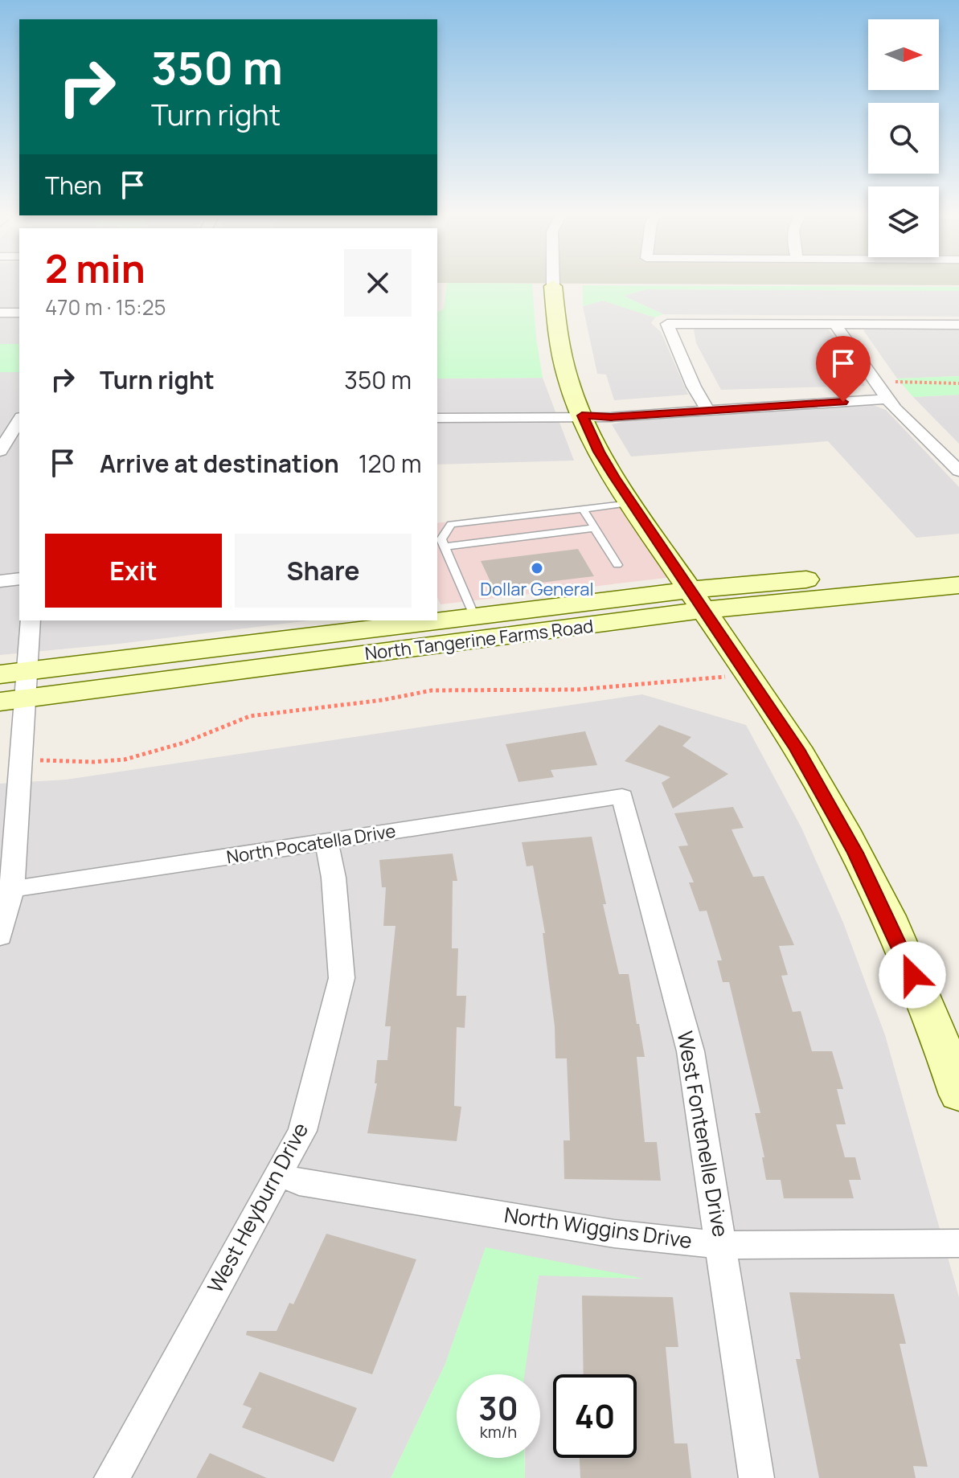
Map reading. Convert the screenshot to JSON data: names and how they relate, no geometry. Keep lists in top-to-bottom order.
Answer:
{
  "streets": {
    "street": [
      "North Tangerine Farms Road",
      "North Pocatella Drive",
      "West Fontenelle Drive",
      "West Heyburn Drive",
      "North Wiggins Drive"
    ]
  },
  "crossings": [
    ["North Pocatella Drive", "West Fontenelle Drive"],
    ["North Pocatella Drive", "West Heyburn Drive"],
    ["West Fontenelle Drive", "North Wiggins Drive"],
    ["West Heyburn Drive", "North Wiggins Drive"]
  ],
  "places": ["Dollar General"],
  "north": "right",
  "page": {
    "turn": ["350 m", "Turn right"],
    "then": "Then",
    "heading": ["2 min", "470 m · 15:25"],
    "list": [
      {
        "name": "Turn right",
        "value": "350 m"
      },
      {
        "name": "Arrive at destination",
        "value": "120 m"
      }
    ],
    "buttons": ["Exit", "Share"],
    "speed": "30 km/h",
    "limit": "40"
  }
}
